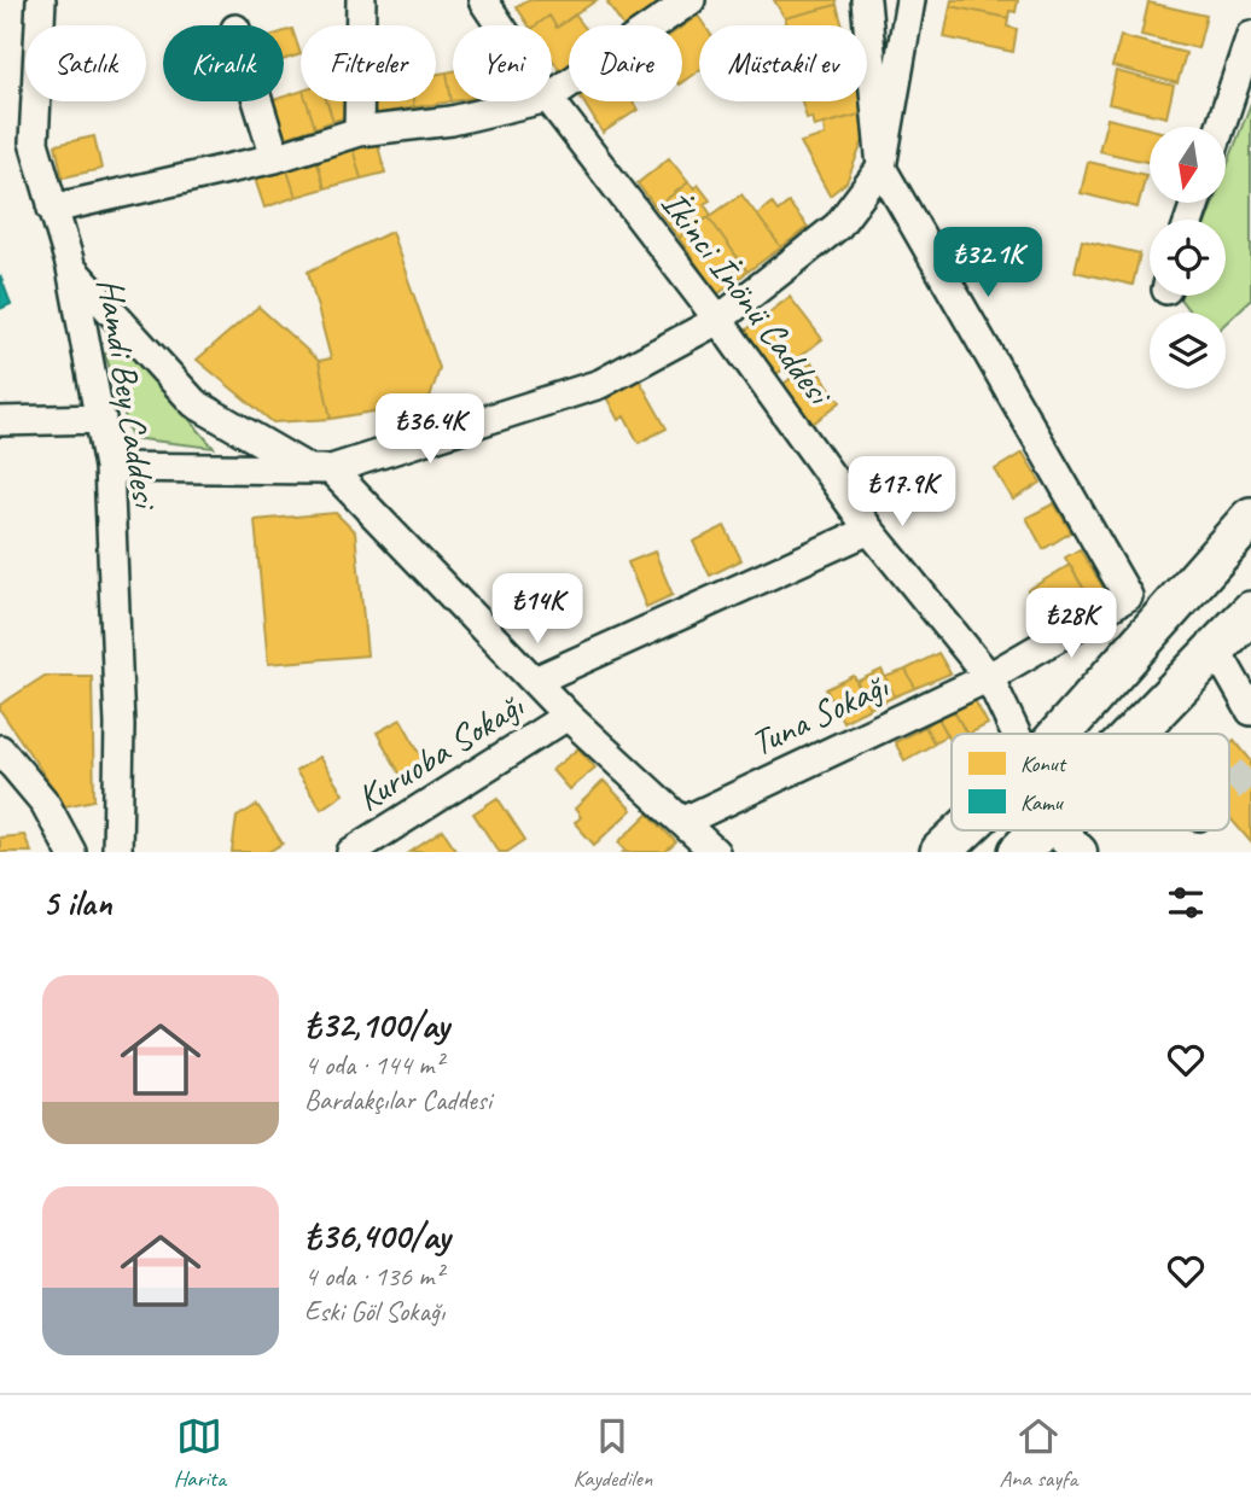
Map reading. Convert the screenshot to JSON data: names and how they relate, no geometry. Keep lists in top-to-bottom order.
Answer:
{
  "streets": {
    "street": [
      "İkinci İnönü Caddesi",
      "Hamdi Bey Caddesi",
      "Tuna Sokağı",
      "Kuruoba Sokağı"
    ]
  },
  "crossings": [
    ["İkinci İnönü Caddesi", "Tuna Sokağı"]
  ],
  "legend": ["Konut", "Kamu"],
  "north": "bottom",
  "page": {
    "chip": [
      "Satılık",
      "Kiralık",
      "Filtreler",
      "Yeni",
      "Daire",
      "Müstakil ev"
    ],
    "price": [
      "₺32.1K",
      "₺36.4K",
      "₺17.9K",
      "₺14K",
      "₺28K"
    ],
    "heading": "5 ilan",
    "list": [
      {
        "name": "₺32,100/ay",
        "note": "4 oda · 144 m² · Bardakçılar Caddesi"
      },
      {
        "name": "₺36,400/ay",
        "note": "4 oda · 136 m² · Eski Göl Sokağı"
      }
    ],
    "tabs": ["Harita", "Kaydedilen", "Ana sayfa"]
  }
}
